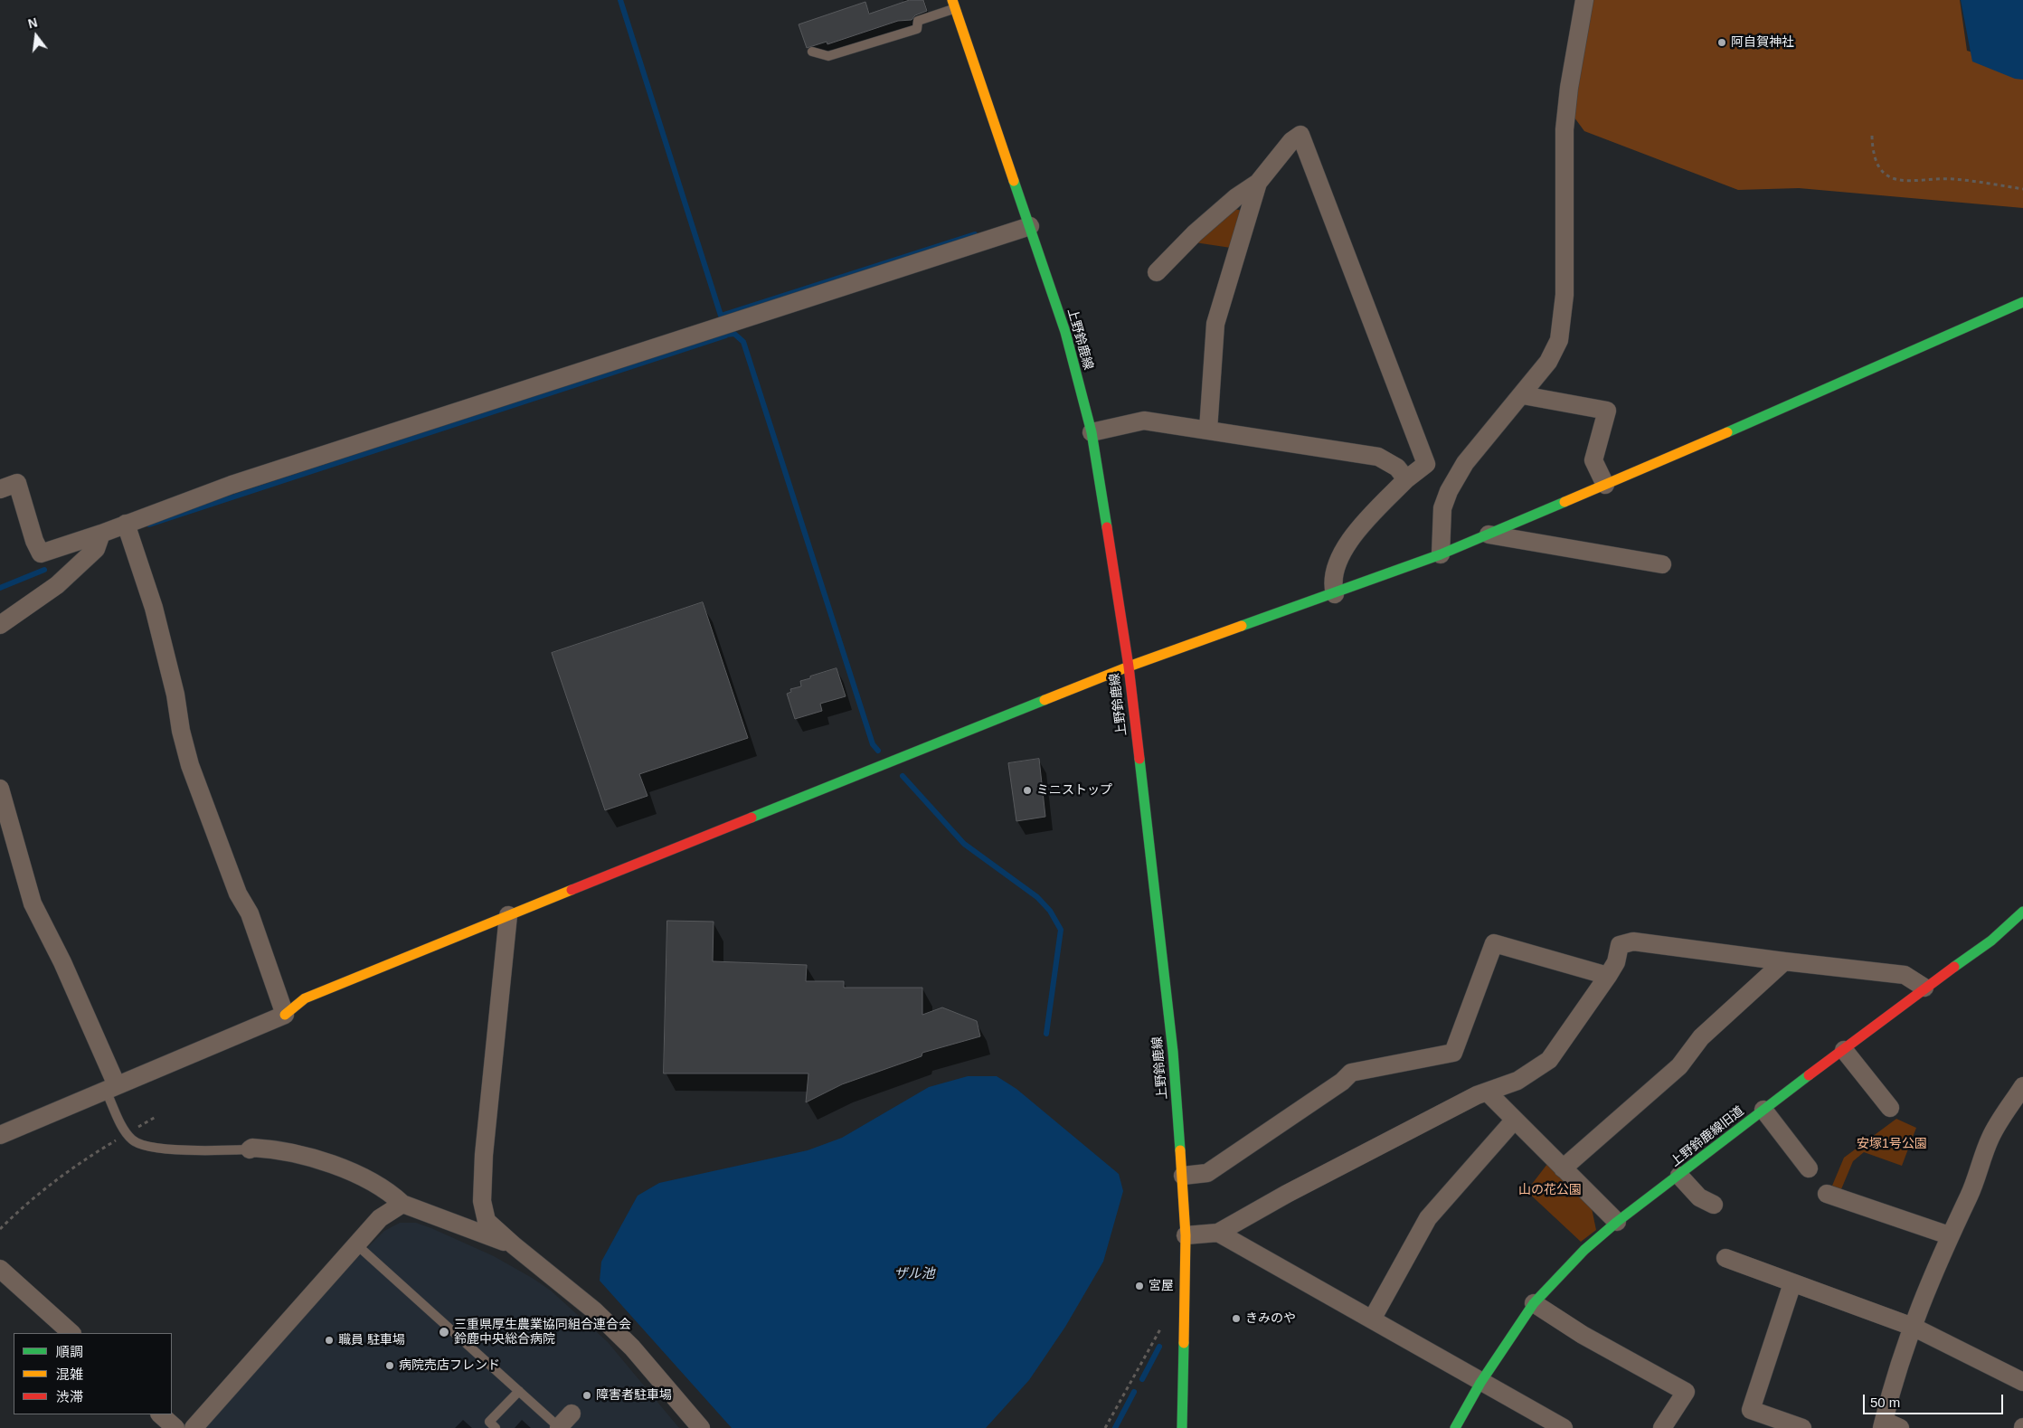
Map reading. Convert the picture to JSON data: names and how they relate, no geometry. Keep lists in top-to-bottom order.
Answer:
{
  "streets": {
    "street": ["上野鈴鹿線", "上野鈴鹿線旧道"]
  },
  "water": ["ザル池"],
  "parks": ["安塚1号公園", "山の花公園"],
  "places": [
    "阿自賀神社",
    "ミニストップ",
    "宮屋",
    "きみのや",
    "三重県厚生農業協同組合連合会 鈴鹿中央総合病院",
    "職員 駐車場",
    "病院売店フレンド",
    "障害者駐車場"
  ],
  "legend": ["順調", "混雑", "渋滞"],
  "scale_bar": "50 m",
  "north": "top"
}
